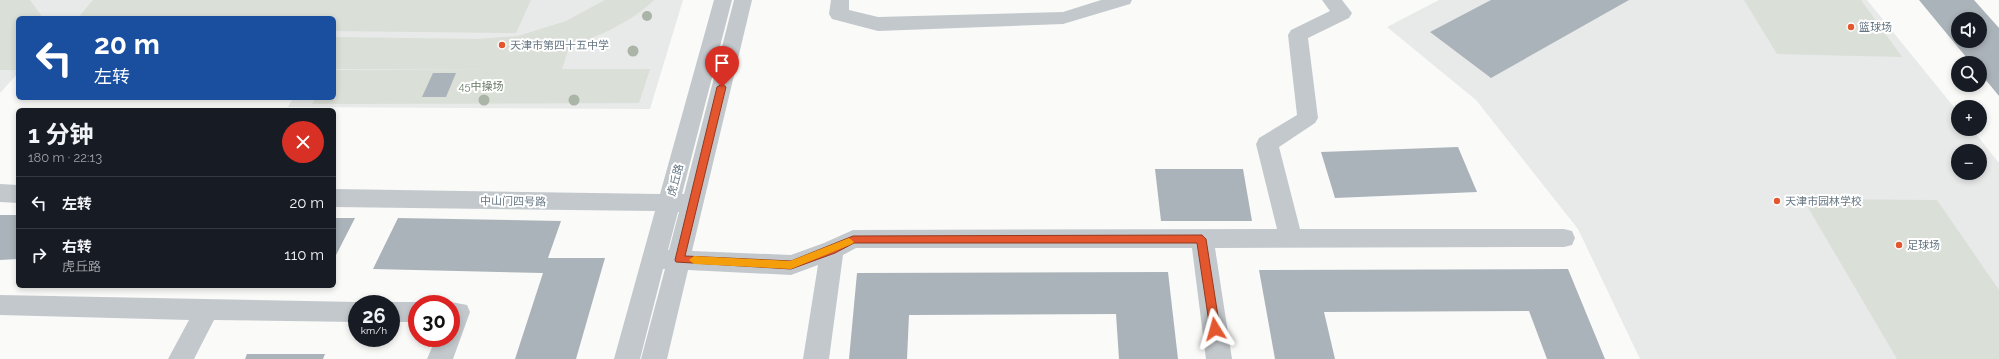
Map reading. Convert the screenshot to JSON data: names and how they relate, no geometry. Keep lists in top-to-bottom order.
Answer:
{
  "streets": {
    "street": ["虎丘路", "中山门四号路"]
  },
  "crossings": [
    ["虎丘路", "中山门四号路"]
  ],
  "parks": ["45中操场"],
  "places": [
    "篮球场",
    "天津市第四十五中学",
    "天津市园林学校",
    "足球场"
  ],
  "page": {
    "map_buttons": ["+", "−"],
    "turn": ["20 m", "左转"],
    "heading": ["1 分钟", "180 m · 22:13"],
    "list": [
      {
        "name": "左转",
        "value": "20 m"
      },
      {
        "name": "右转",
        "note": "虎丘路",
        "value": "110 m"
      }
    ],
    "speed": "26 km/h",
    "limit": "30"
  }
}
